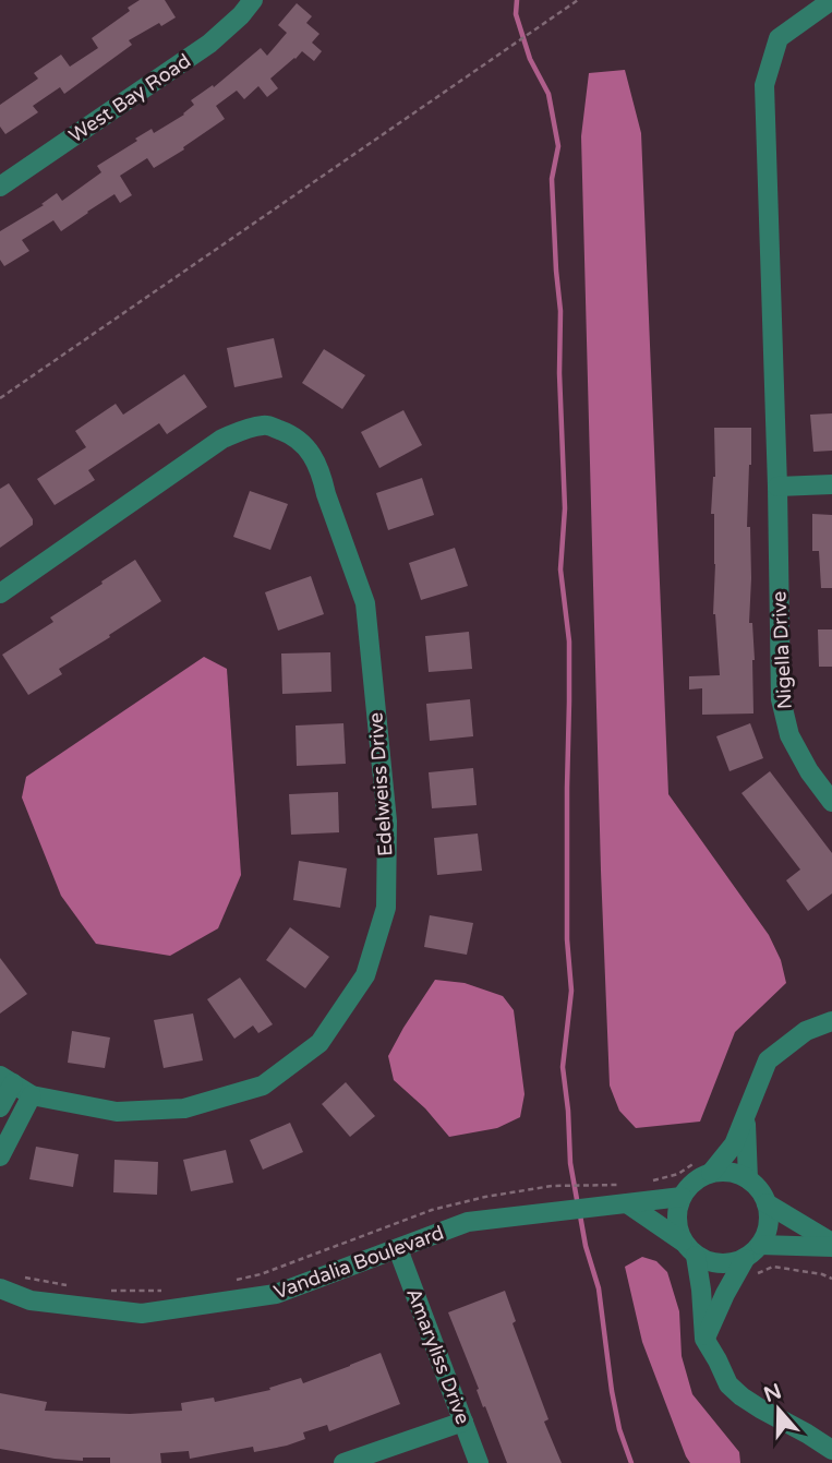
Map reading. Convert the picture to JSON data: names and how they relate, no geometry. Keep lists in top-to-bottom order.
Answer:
{
  "streets": {
    "street": [
      "West Bay Road",
      "Nigella Drive",
      "Edelweiss Drive",
      "Vandalia Boulevard",
      "Amaryliss Drive"
    ]
  },
  "crossings": [
    ["Vandalia Boulevard", "Amaryliss Drive"]
  ],
  "north": "top"
}
